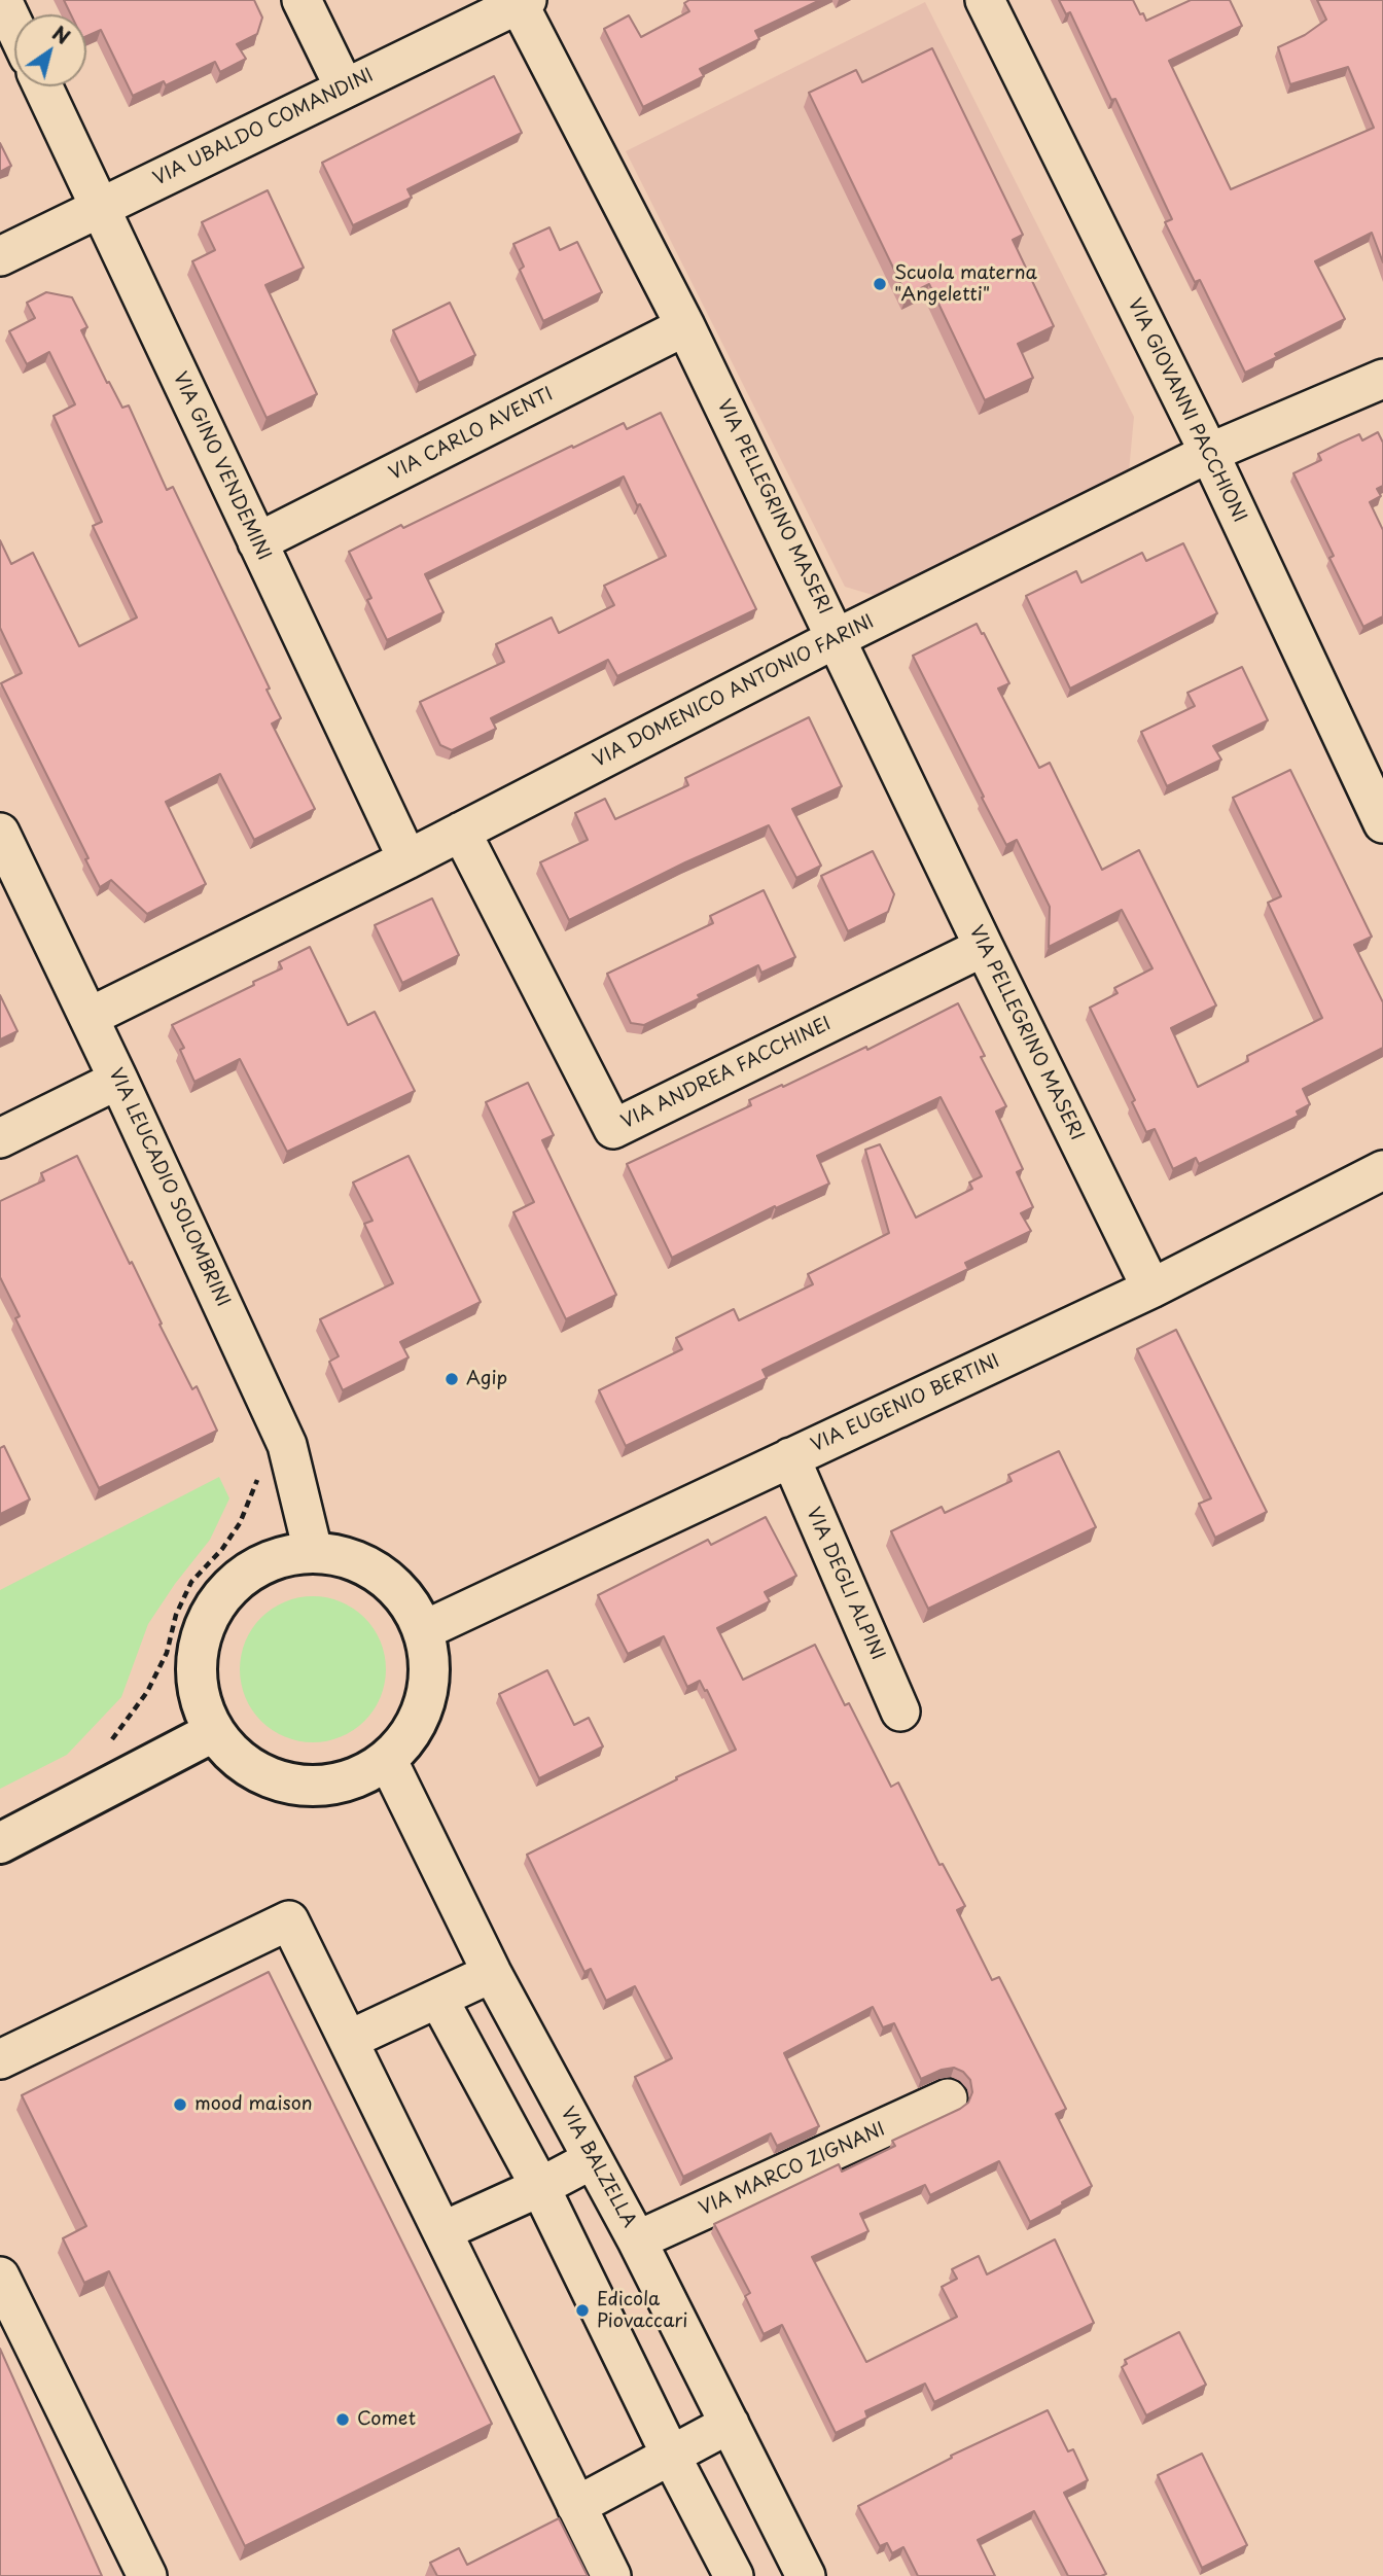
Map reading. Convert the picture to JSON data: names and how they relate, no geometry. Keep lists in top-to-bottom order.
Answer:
{
  "streets": {
    "street": [
      "VIA UBALDO COMANDINI",
      "VIA GIOVANNI PACCHIONI",
      "VIA CARLO AVENTI",
      "VIA GINO VENDEMINI",
      "VIA PELLEGRINO MASERI",
      "VIA DOMENICO ANTONIO FARINI",
      "VIA ANDREA FACCHINEI",
      "VIA LEUCADIO SOLOMBRINI",
      "VIA EUGENIO BERTINI",
      "VIA DEGLI ALPINI",
      "VIA BALZELLA",
      "VIA MARCO ZIGNANI"
    ]
  },
  "crossings": [
    ["VIA UBALDO COMANDINI", "VIA GINO VENDEMINI"],
    ["VIA UBALDO COMANDINI", "VIA PELLEGRINO MASERI"],
    ["VIA GIOVANNI PACCHIONI", "VIA DOMENICO ANTONIO FARINI"],
    ["VIA CARLO AVENTI", "VIA GINO VENDEMINI"],
    ["VIA CARLO AVENTI", "VIA PELLEGRINO MASERI"],
    ["VIA GINO VENDEMINI", "VIA DOMENICO ANTONIO FARINI"],
    ["VIA PELLEGRINO MASERI", "VIA DOMENICO ANTONIO FARINI"],
    ["VIA PELLEGRINO MASERI", "VIA ANDREA FACCHINEI"],
    ["VIA PELLEGRINO MASERI", "VIA EUGENIO BERTINI"],
    ["VIA DOMENICO ANTONIO FARINI", "VIA ANDREA FACCHINEI"],
    ["VIA DOMENICO ANTONIO FARINI", "VIA LEUCADIO SOLOMBRINI"],
    ["VIA LEUCADIO SOLOMBRINI", "VIA EUGENIO BERTINI"],
    ["VIA LEUCADIO SOLOMBRINI", "VIA BALZELLA"],
    ["VIA EUGENIO BERTINI", "VIA DEGLI ALPINI"],
    ["VIA EUGENIO BERTINI", "VIA BALZELLA"],
    ["VIA BALZELLA", "VIA MARCO ZIGNANI"]
  ],
  "places": [
    "Scuola materna \"Angeletti\"",
    "Agip",
    "mood maison",
    "Edicola Piovaccari",
    "Comet"
  ],
  "north": "top right"
}
